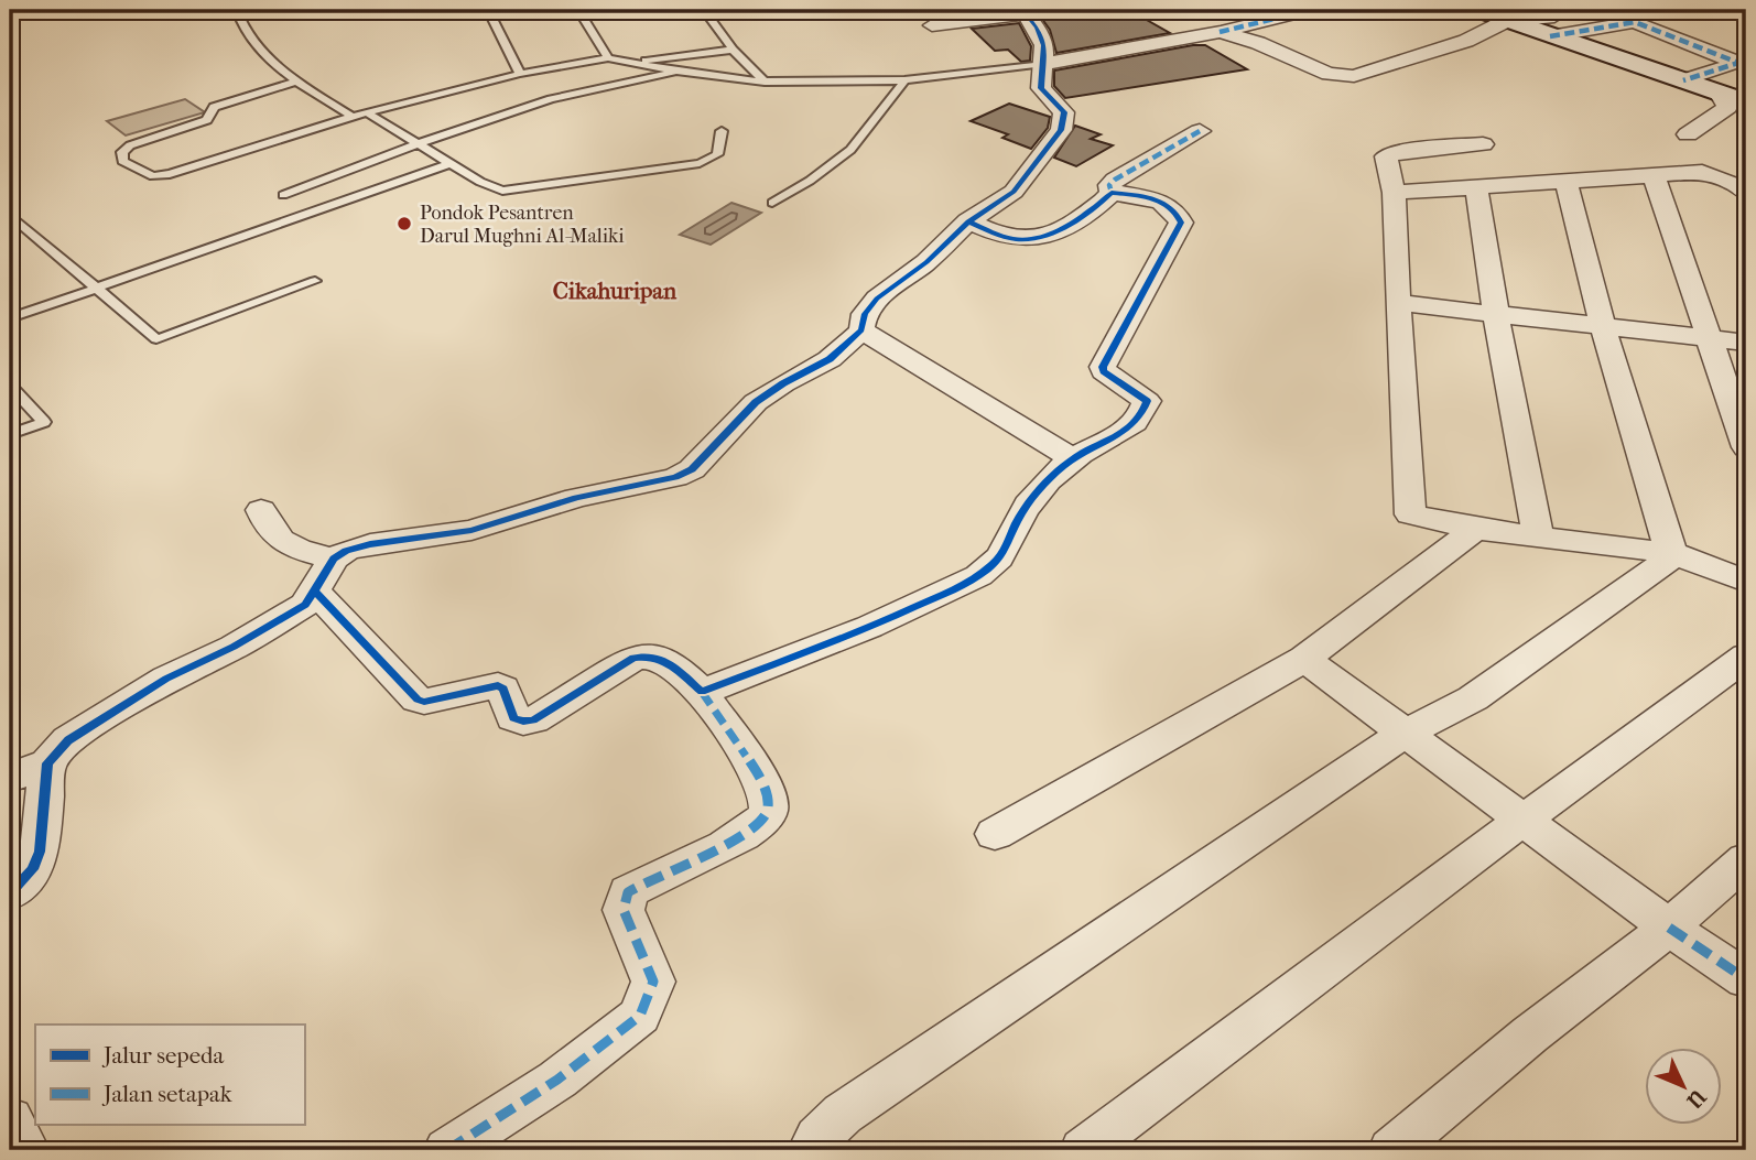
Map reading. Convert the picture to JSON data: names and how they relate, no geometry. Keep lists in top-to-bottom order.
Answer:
{
  "districts": ["Cikahuripan"],
  "places": ["Pondok Pesantren Darul Mughni Al-Maliki"],
  "legend": ["Jalur sepeda", "Jalan setapak"],
  "north": "bottom right"
}
